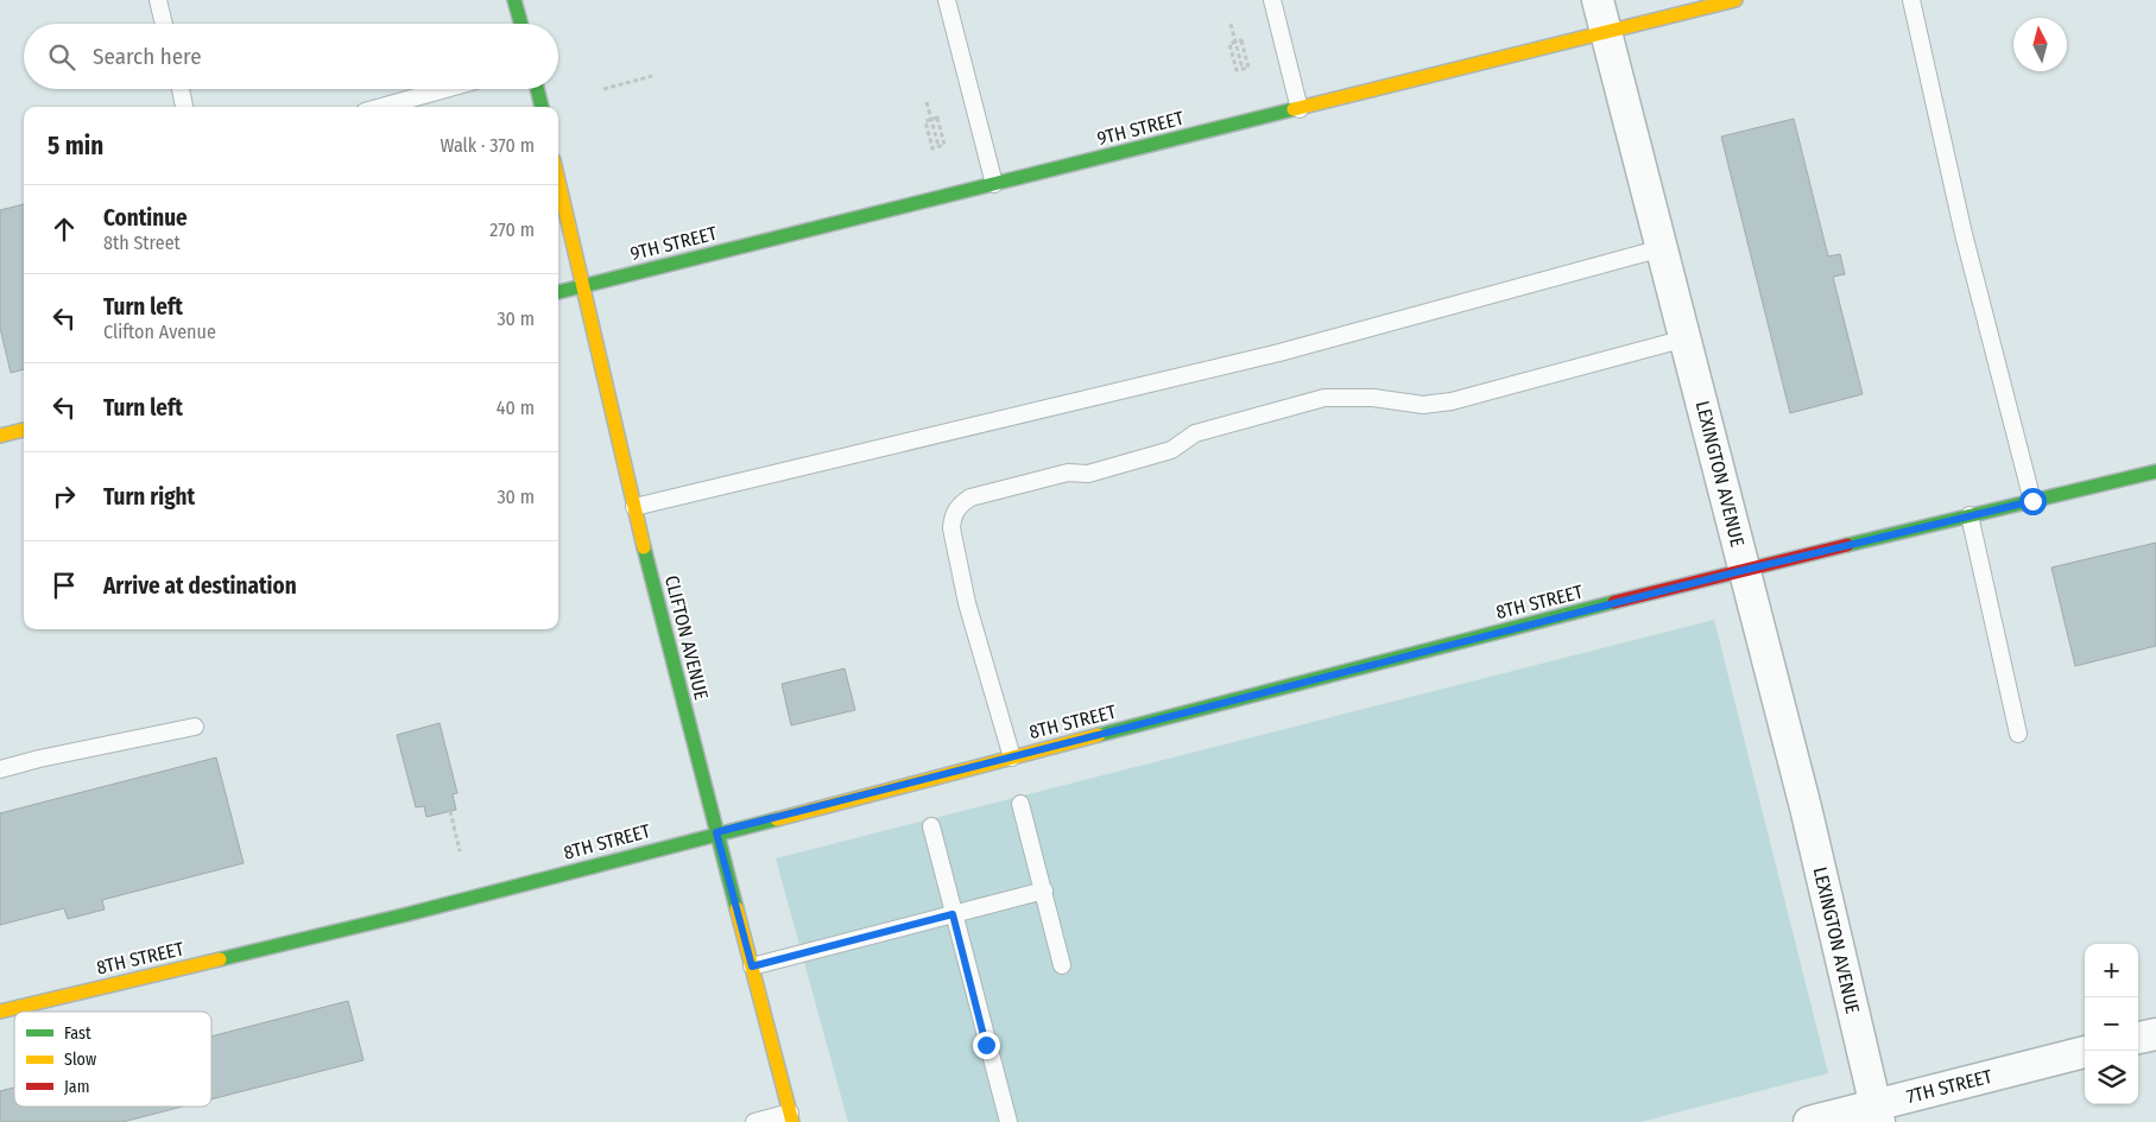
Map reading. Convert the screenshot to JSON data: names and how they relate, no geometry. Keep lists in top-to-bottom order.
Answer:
{
  "streets": {
    "street": [
      "9TH STREET",
      "LEXINGTON AVENUE",
      "8TH STREET",
      "CLIFTON AVENUE",
      "7TH STREET"
    ]
  },
  "crossings": [
    ["9TH STREET", "LEXINGTON AVENUE"],
    ["9TH STREET", "CLIFTON AVENUE"],
    ["LEXINGTON AVENUE", "8TH STREET"],
    ["LEXINGTON AVENUE", "7TH STREET"],
    ["8TH STREET", "CLIFTON AVENUE"]
  ],
  "legend": ["Fast", "Slow", "Jam"],
  "north": "top",
  "page": {
    "search": "Search here",
    "heading": ["5 min", "Walk · 370 m"],
    "list": [
      ["Continue", "8th Street", "270 m"],
      ["Turn left", "Clifton Avenue", "30 m"],
      ["Turn left", "40 m"],
      ["Turn right", "30 m"],
      "Arrive at destination"
    ],
    "map_buttons": ["+", "−"]
  }
}
